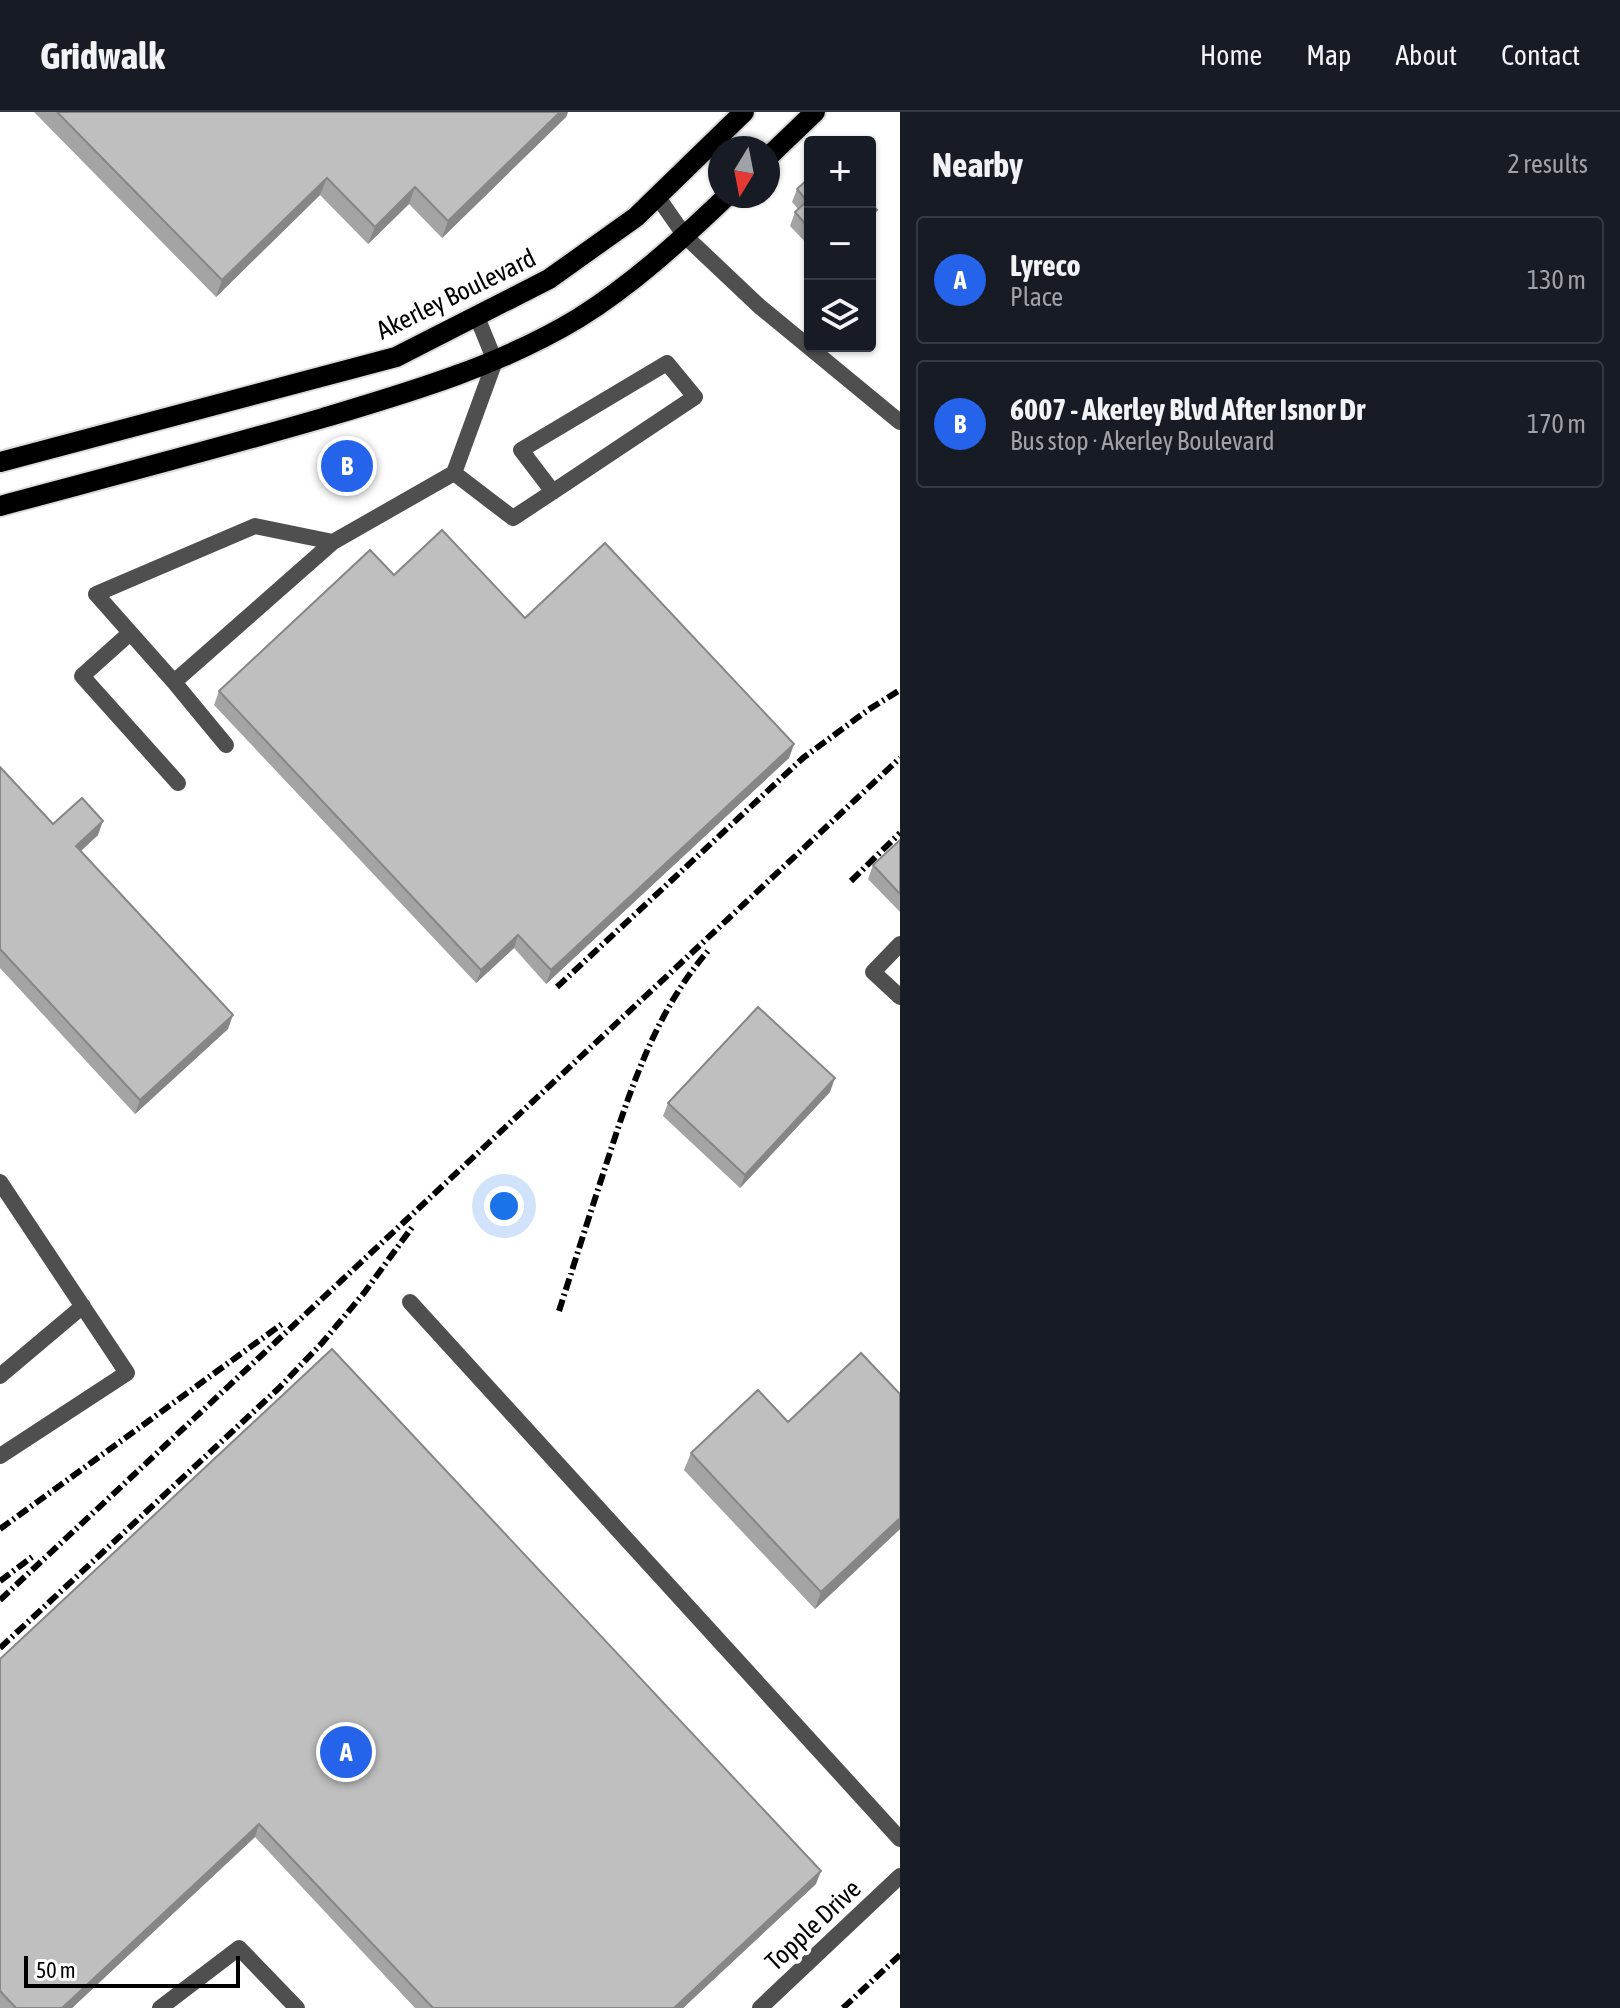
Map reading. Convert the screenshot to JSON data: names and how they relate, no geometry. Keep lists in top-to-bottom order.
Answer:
{
  "streets": {
    "main road": ["Akerley Boulevard"],
    "street": ["Topple Drive"]
  },
  "scale_bar": "50 m",
  "north": "bottom",
  "page": {
    "header": "Gridwalk",
    "nav": [
      "Home",
      "Map",
      "About",
      "Contact"
    ],
    "heading": ["Nearby", "2 results"],
    "map_buttons": ["+", "−"],
    "list": [
      {
        "mark": "A",
        "name": "Lyreco",
        "note": "Place",
        "value": "130 m"
      },
      {
        "mark": "B",
        "name": "6007 - Akerley Blvd After Isnor Dr",
        "note": "Bus stop · Akerley Boulevard",
        "value": "170 m"
      }
    ],
    "pins": ["B", "A"],
    "scale": "50 m"
  }
}
